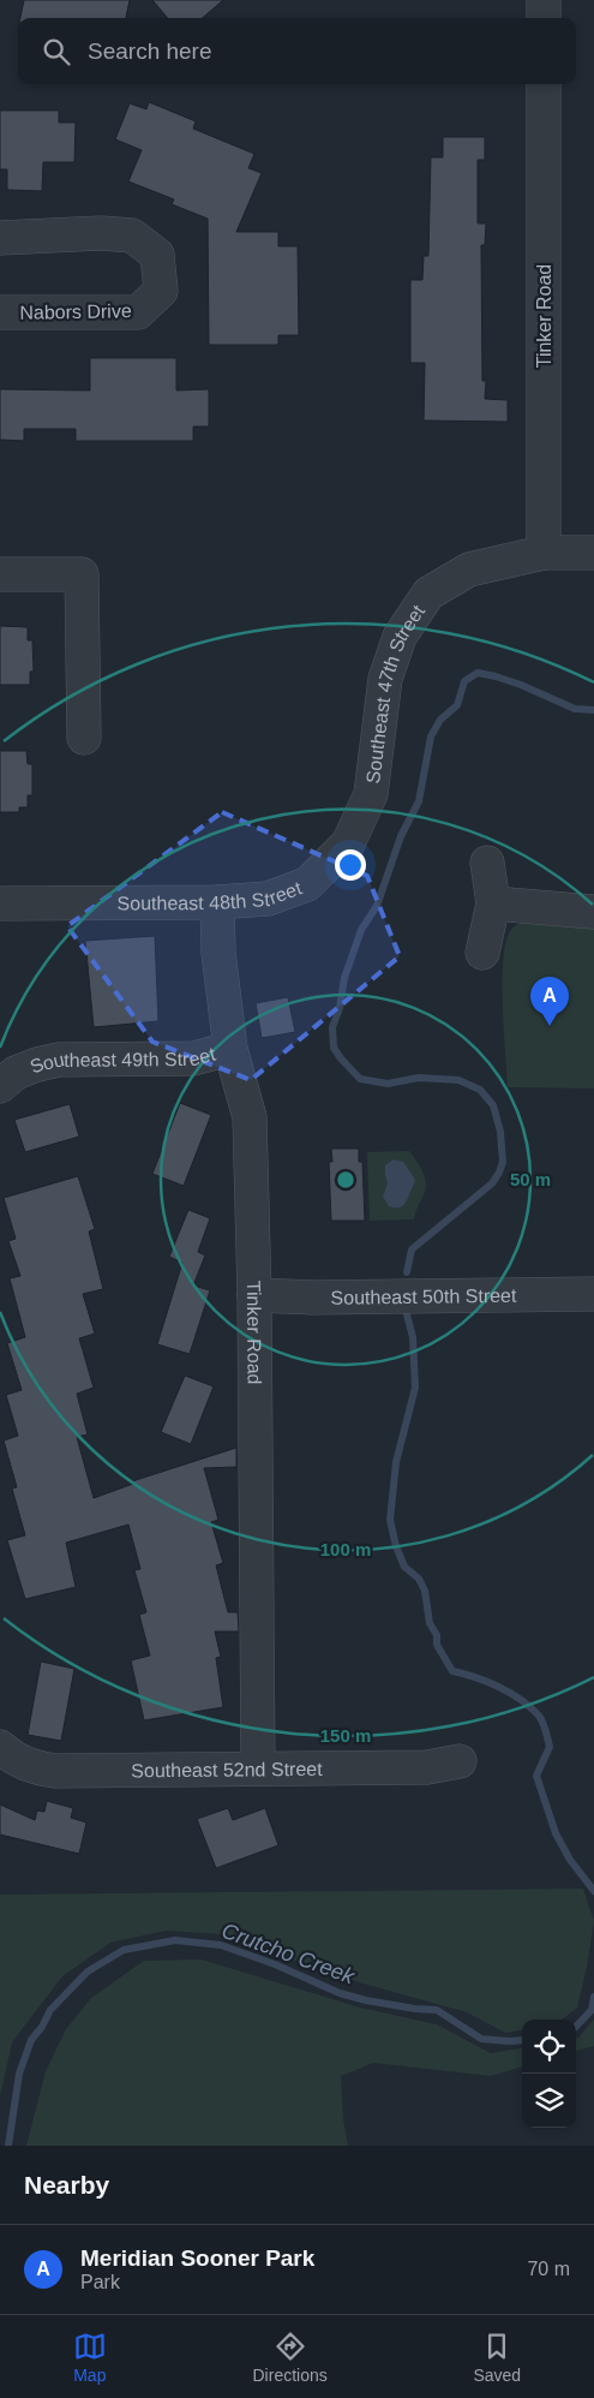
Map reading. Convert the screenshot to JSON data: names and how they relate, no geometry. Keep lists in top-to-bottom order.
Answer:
{
  "streets": {
    "street": [
      "Nabors Drive",
      "Tinker Road",
      "Southeast 47th Street",
      "Southeast 48th Street",
      "Southeast 49th Street",
      "Southeast 50th Street",
      "Southeast 52nd Street"
    ]
  },
  "crossings": [
    ["Tinker Road", "Southeast 47th Street"],
    ["Tinker Road", "Southeast 48th Street"],
    ["Tinker Road", "Southeast 49th Street"],
    ["Tinker Road", "Southeast 50th Street"],
    ["Tinker Road", "Southeast 52nd Street"],
    ["Southeast 47th Street", "Southeast 48th Street"]
  ],
  "water": ["Crutcho Creek"],
  "page": {
    "search": "Search here",
    "pins": "A",
    "heading": "Nearby",
    "list": [
      {
        "mark": "A",
        "name": "Meridian Sooner Park",
        "note": "Park",
        "value": "70 m"
      }
    ],
    "nav": ["Map", "Directions", "Saved"]
  },
  "rings": ["50 m", "100 m", "150 m"]
}
